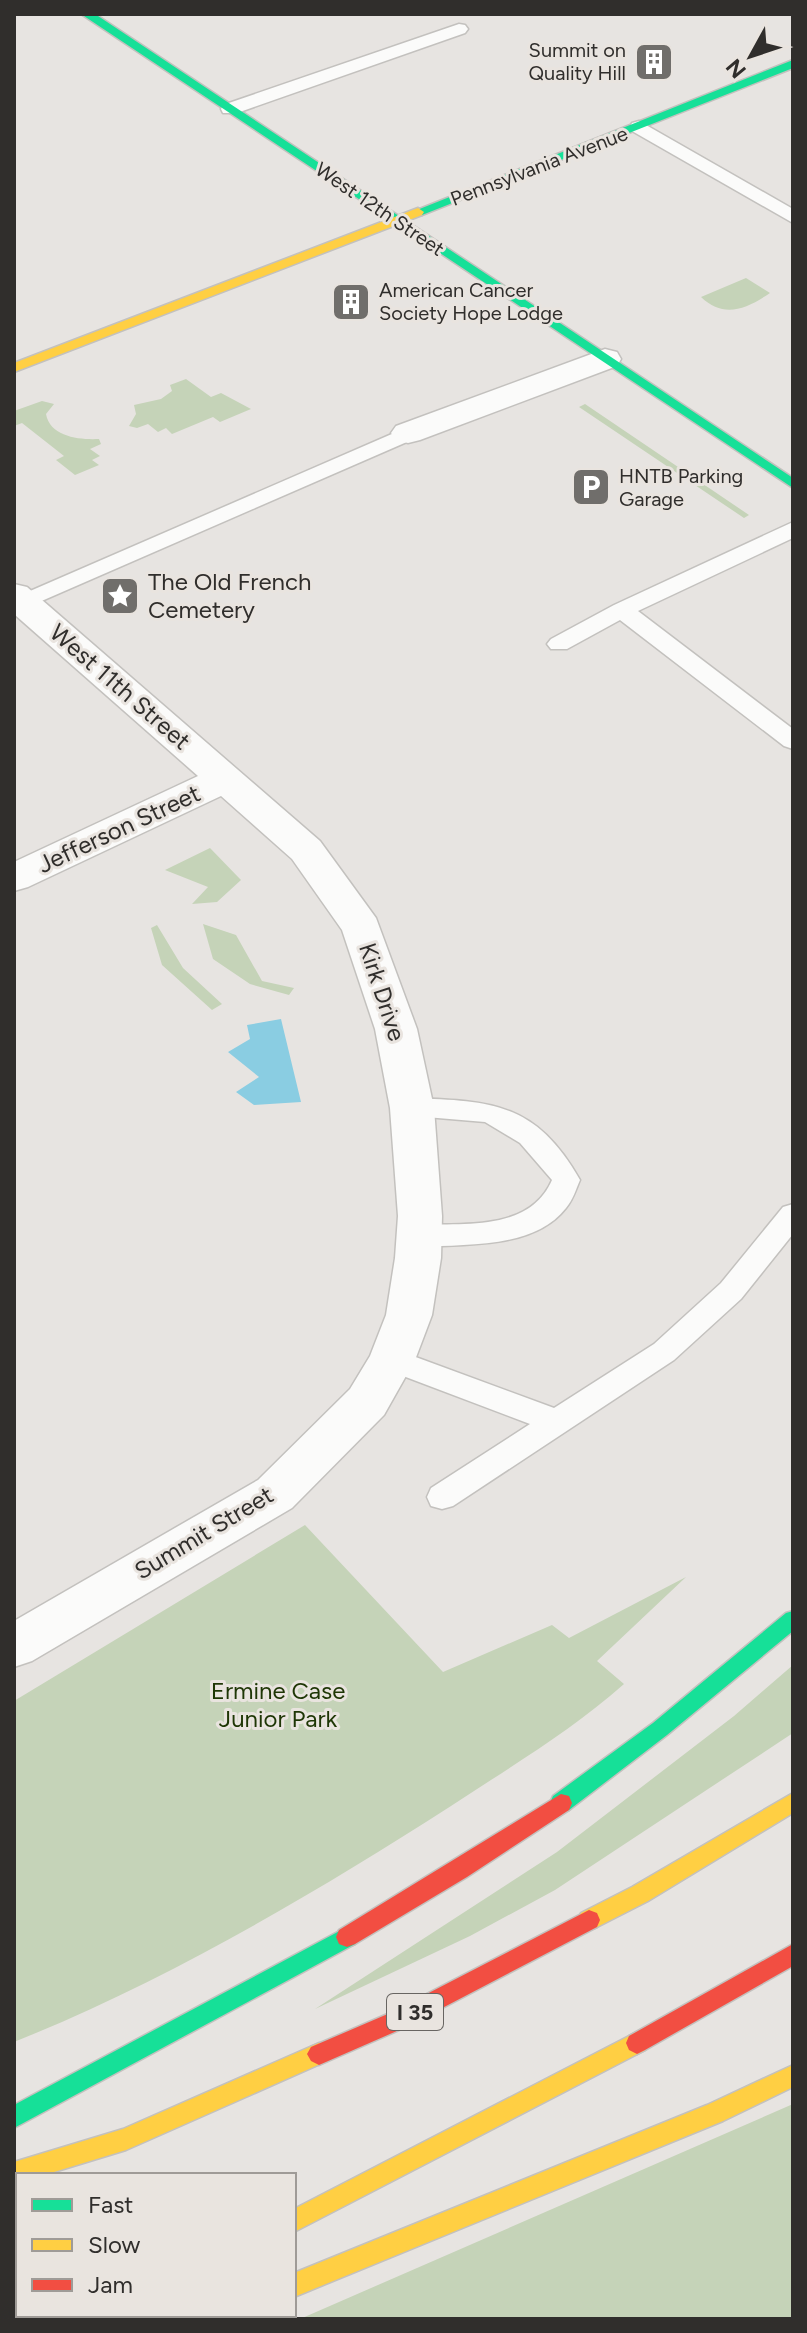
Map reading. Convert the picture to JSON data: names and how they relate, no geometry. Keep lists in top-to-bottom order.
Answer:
{
  "streets": {
    "main road": ["Pennsylvania Avenue", "West 12th Street", "I 35"],
    "street": [
      "West 11th Street",
      "Jefferson Street",
      "Kirk Drive",
      "Summit Street"
    ]
  },
  "crossings": [
    ["Pennsylvania Avenue", "West 12th Street"],
    ["West 11th Street", "Jefferson Street"],
    ["West 11th Street", "Kirk Drive"],
    ["Jefferson Street", "Kirk Drive"],
    ["Kirk Drive", "Summit Street"]
  ],
  "parks": ["Ermine Case Junior Park"],
  "places": {
    "building": ["Summit on Quality Hill", "American Cancer Society Hope Lodge"],
    "parking": ["HNTB Parking Garage"],
    "place": ["The Old French Cemetery"]
  },
  "legend": ["Fast", "Slow", "Jam"],
  "north": "bottom left"
}
